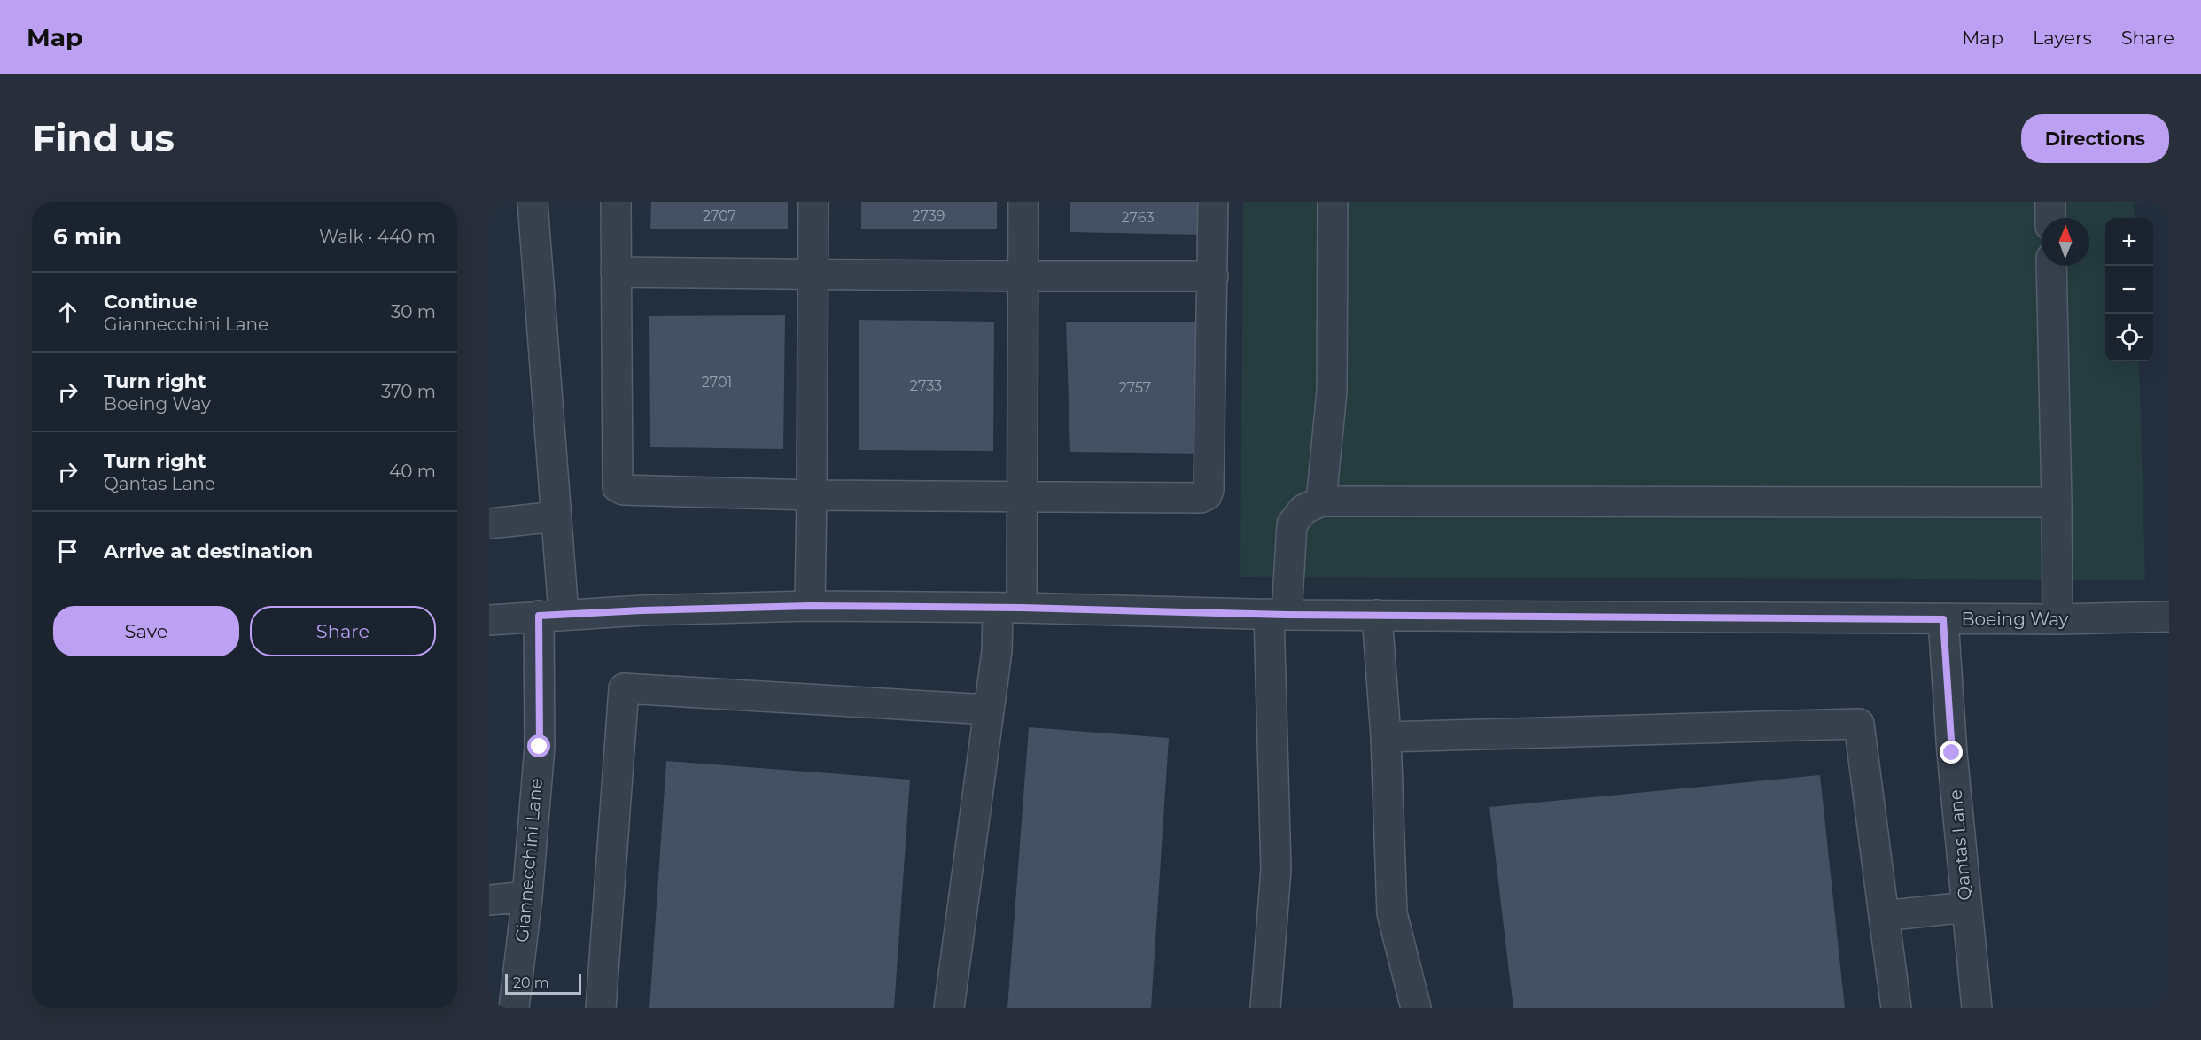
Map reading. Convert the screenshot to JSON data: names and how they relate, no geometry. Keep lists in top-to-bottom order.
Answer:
{
  "streets": {
    "street": ["Boeing Way", "Qantas Lane", "Giannecchini Lane"]
  },
  "crossings": [
    ["Boeing Way", "Qantas Lane"],
    ["Boeing Way", "Giannecchini Lane"]
  ],
  "house_numbers": [
    "2707",
    "2739",
    "2763",
    "2701",
    "2733",
    "2757"
  ],
  "scale_bar": "20 m",
  "north": "top",
  "page": {
    "header": "Map",
    "nav": ["Map", "Layers", "Share"],
    "buttons": [
      "Directions",
      ["Save", "Share"]
    ],
    "title": "Find us",
    "heading": ["6 min", "Walk · 440 m"],
    "map_buttons": ["+", "−"],
    "list": [
      ["Continue", "Giannecchini Lane", "30 m"],
      ["Turn right", "Boeing Way", "370 m"],
      ["Turn right", "Qantas Lane", "40 m"],
      "Arrive at destination"
    ],
    "scale": "20 m"
  }
}
